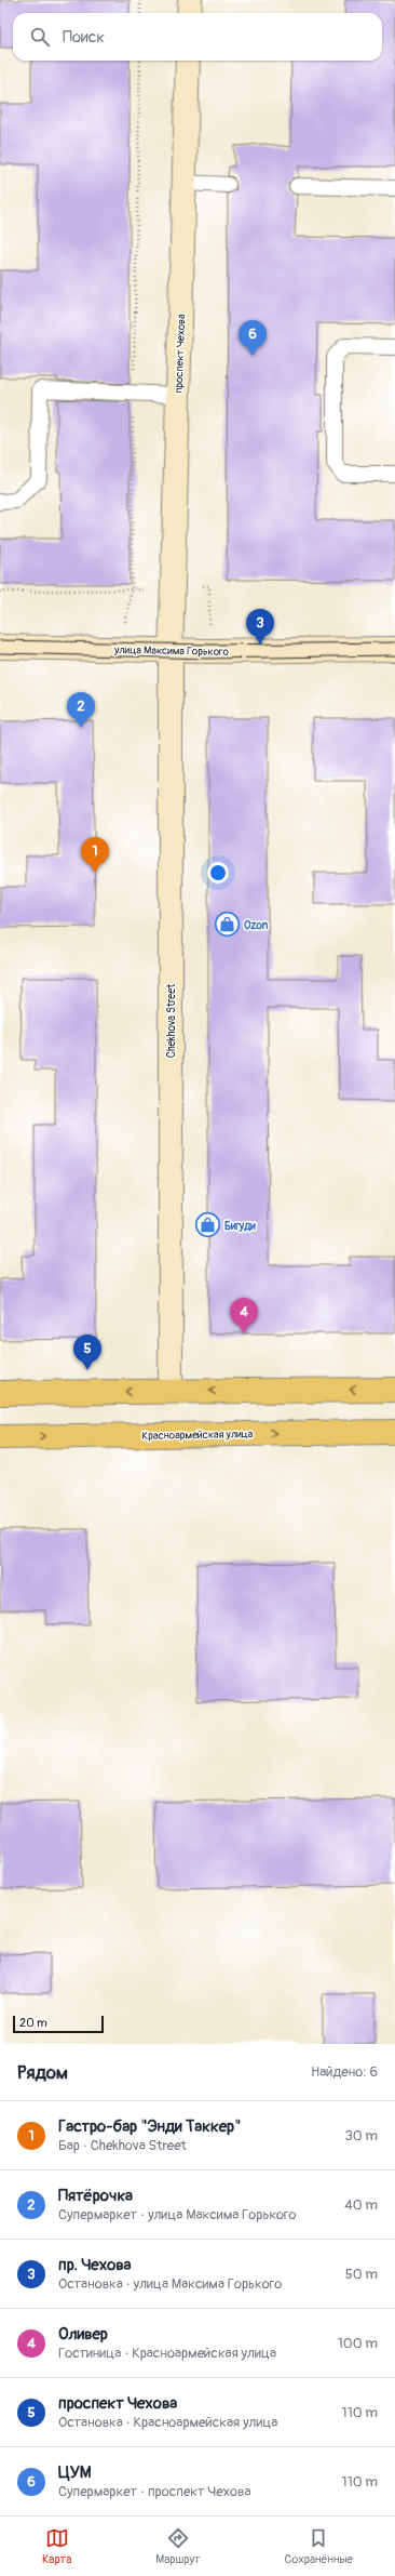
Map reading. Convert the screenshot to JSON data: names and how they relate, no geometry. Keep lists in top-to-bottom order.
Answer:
{
  "streets": {
    "main road": ["Красноармейская улица"],
    "street": ["проспект Чехова", "улица Максима Горького", "Chekhova Street"]
  },
  "crossings": [
    ["проспект Чехова", "улица Максима Горького"],
    ["проспект Чехова", "Chekhova Street"],
    ["улица Максима Горького", "Chekhova Street"]
  ],
  "places": {
    "shop": ["Ozon", "Бигуди"]
  },
  "scale_bar": "20 m",
  "page": {
    "search": "Поиск",
    "pins": [
      "6",
      "3",
      "2",
      "1",
      "4",
      "5"
    ],
    "scale": "20 m",
    "heading": ["Рядом", "Найдено: 6"],
    "list": [
      {
        "mark": "1",
        "name": "Гастро-бар \"Энди Таккер\"",
        "note": "Бар · Chekhova Street",
        "value": "30 m"
      },
      {
        "mark": "2",
        "name": "Пятёрочка",
        "note": "Супермаркет · улица Максима Горького",
        "value": "40 m"
      },
      {
        "mark": "3",
        "name": "пр. Чехова",
        "note": "Остановка · улица Максима Горького",
        "value": "50 m"
      },
      {
        "mark": "4",
        "name": "Оливер",
        "note": "Гостиница · Красноармейская улица",
        "value": "100 m"
      },
      {
        "mark": "5",
        "name": "проспект Чехова",
        "note": "Остановка · Красноармейская улица",
        "value": "110 m"
      },
      {
        "mark": "6",
        "name": "ЦУМ",
        "note": "Супермаркет · проспект Чехова",
        "value": "110 m"
      }
    ],
    "nav": ["Карта", "Маршрут", "Сохранённые"]
  }
}
